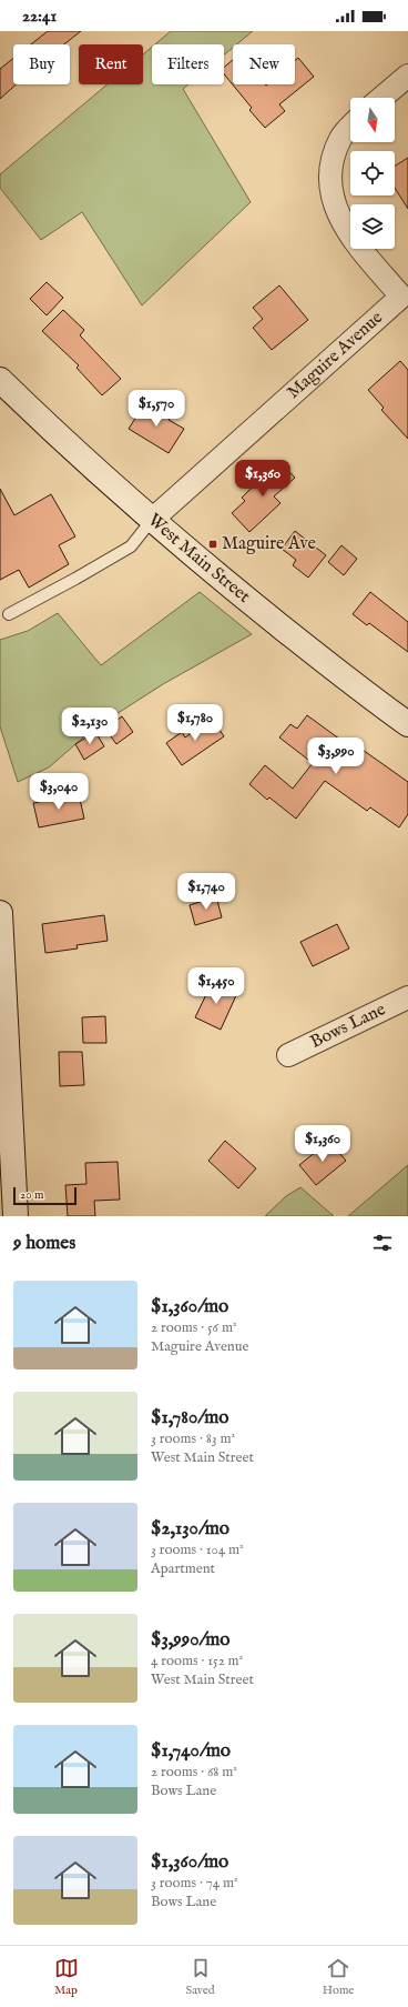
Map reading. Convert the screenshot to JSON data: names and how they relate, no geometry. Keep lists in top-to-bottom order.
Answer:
{
  "streets": {
    "main road": ["West Main Street"],
    "street": ["Maguire Avenue", "Bows Lane"]
  },
  "crossings": [
    ["Maguire Avenue", "West Main Street"]
  ],
  "places": {
    "transit": ["Maguire Ave"]
  },
  "scale_bar": "20 m",
  "north": "bottom",
  "page": {
    "status": "22:41",
    "chip": [
      "Buy",
      "Rent",
      "Filters",
      "New"
    ],
    "price": [
      "$1,570",
      "$1,360",
      "$1,780",
      "$2,130",
      "$3,990",
      "$3,040",
      "$1,740",
      "$1,450",
      "$1,360"
    ],
    "scale": "20 m",
    "heading": "9 homes",
    "list": [
      {
        "name": "$1,360/mo",
        "note": "2 rooms · 56 m² · Maguire Avenue"
      },
      {
        "name": "$1,780/mo",
        "note": "3 rooms · 83 m² · West Main Street"
      },
      {
        "name": "$2,130/mo",
        "note": "3 rooms · 104 m² · Apartment"
      },
      {
        "name": "$3,990/mo",
        "note": "4 rooms · 152 m² · West Main Street"
      },
      {
        "name": "$1,740/mo",
        "note": "2 rooms · 68 m² · Bows Lane"
      },
      {
        "name": "$1,360/mo",
        "note": "3 rooms · 74 m² · Bows Lane"
      }
    ],
    "tabs": ["Map", "Saved", "Home"]
  }
}
